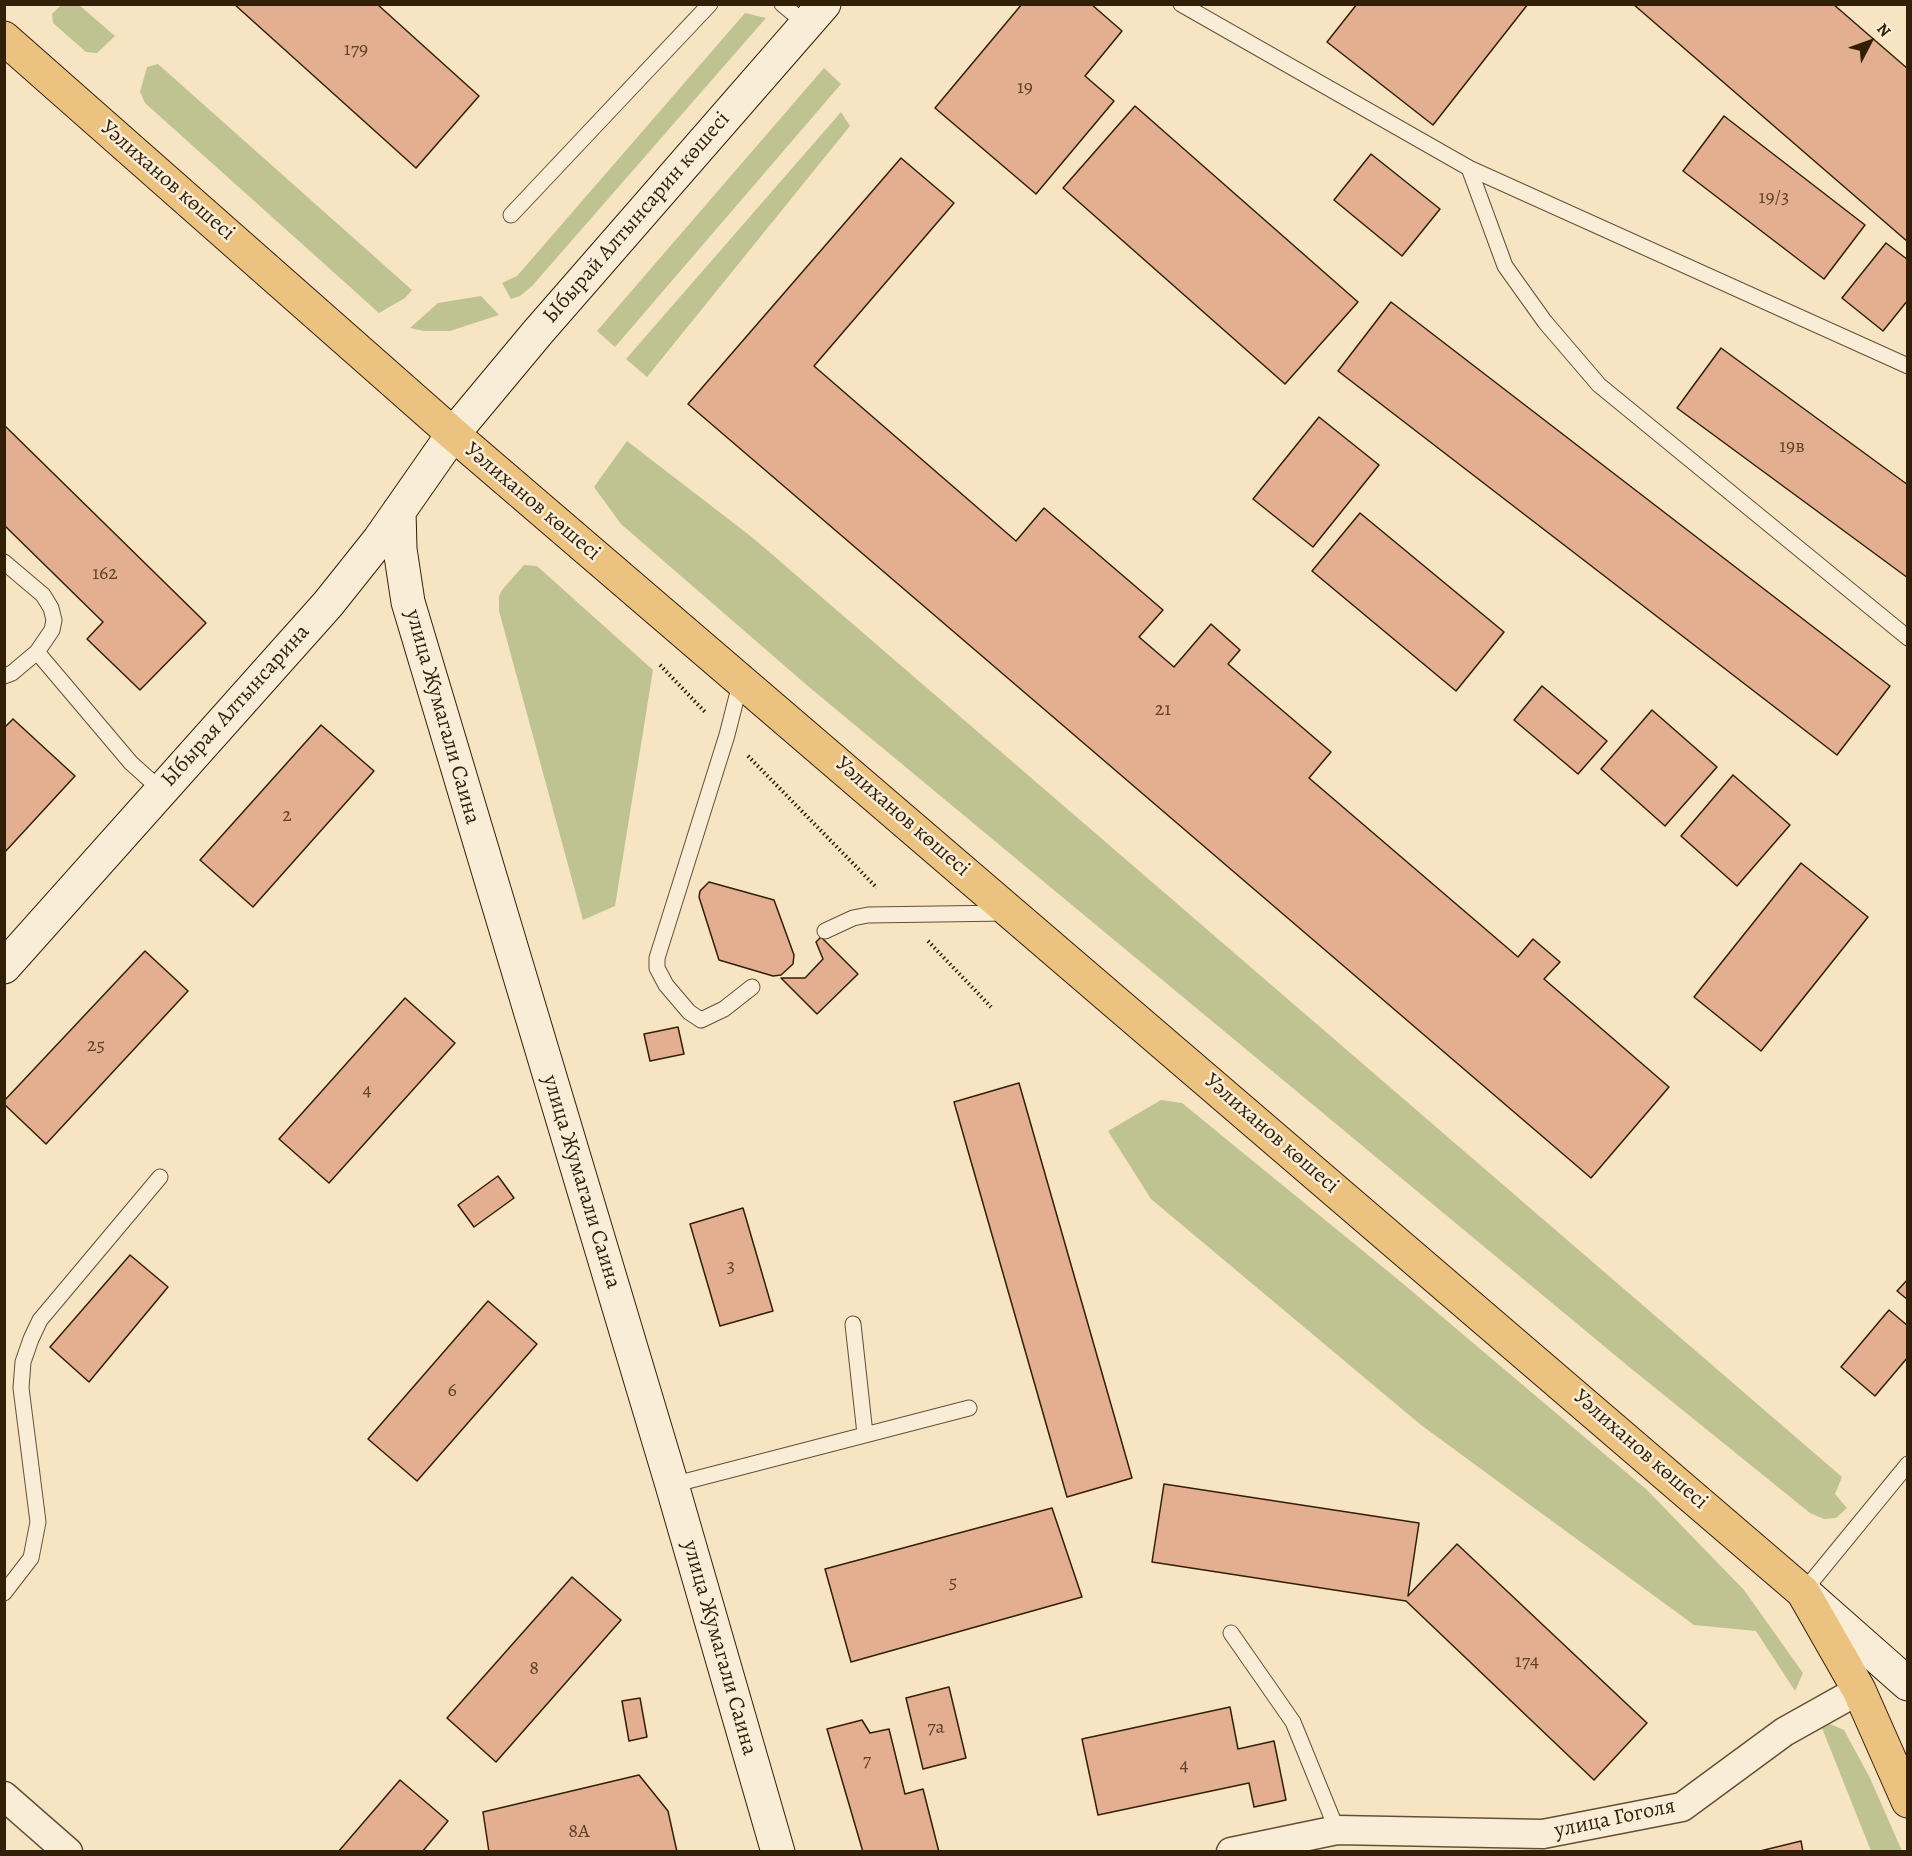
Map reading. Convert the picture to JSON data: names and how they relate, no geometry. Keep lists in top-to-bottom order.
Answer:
{
  "streets": {
    "highway": ["Уәлиханов көшесі"],
    "street": [
      "Ыбырай Алтынсарин көшесі",
      "Ыбырая Алтынсарина",
      "улица Жумагали Саина",
      "улица Гоголя"
    ]
  },
  "crossings": [
    ["Уәлиханов көшесі", "Ыбырай Алтынсарин көшесі"],
    ["Уәлиханов көшесі", "Ыбырая Алтынсарина"],
    ["Уәлиханов көшесі", "улица Гоголя"],
    ["Ыбырай Алтынсарин көшесі", "Ыбырая Алтынсарина"],
    ["Ыбырая Алтынсарина", "улица Жумагали Саина"]
  ],
  "house_numbers": [
    "179",
    "19",
    "19/3",
    "19в",
    "162",
    "21",
    "2",
    "25",
    "4",
    "3",
    "6",
    "5",
    "174",
    "8",
    "7а",
    "7",
    "4",
    "8А"
  ],
  "north": "top right"
}
